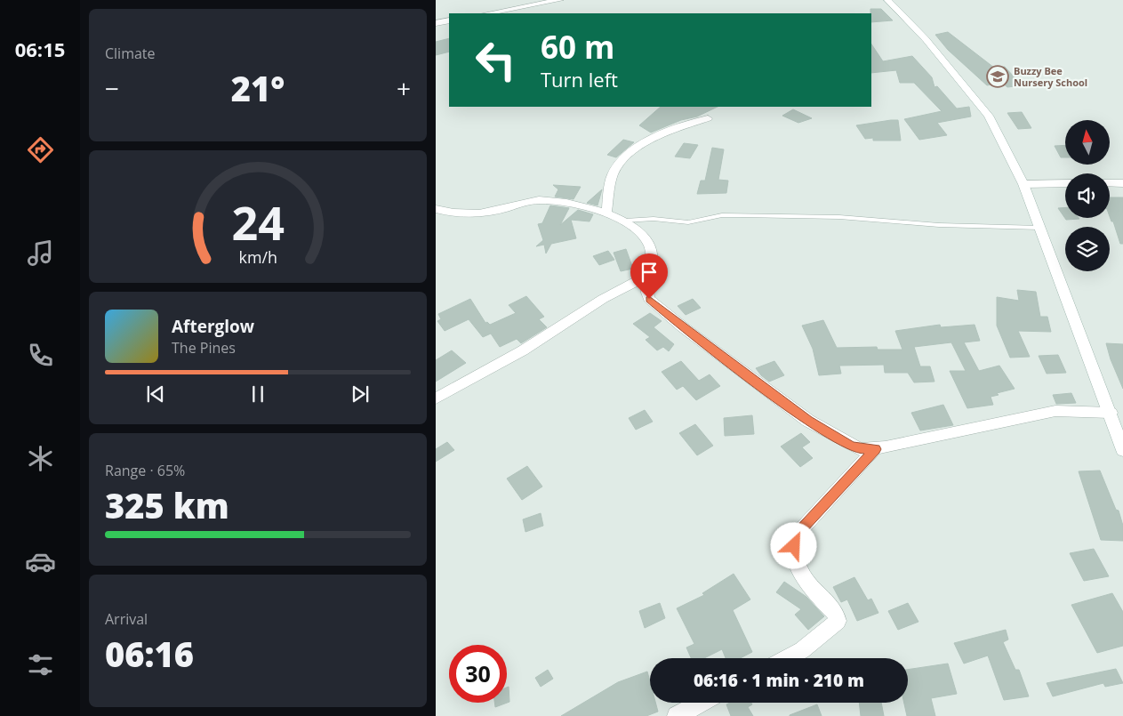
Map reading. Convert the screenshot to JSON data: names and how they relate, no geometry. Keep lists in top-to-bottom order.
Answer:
{
  "places": {
    "school or university": ["Buzzy Bee Nursery School"]
  },
  "north": "top",
  "page": {
    "tabs": "06:15",
    "tile": [
      "Climate",
      ["Range · 65%", "325 km"],
      ["Arrival", "06:16"]
    ],
    "turn": ["60 m", "Turn left"],
    "heat": ["−", "21°", "+"],
    "song": ["Afterglow", "The Pines"],
    "limit": "30",
    "trip": "06:16 · 1 min · 210 m",
    "gauge": ["24", "km/h"]
  }
}
